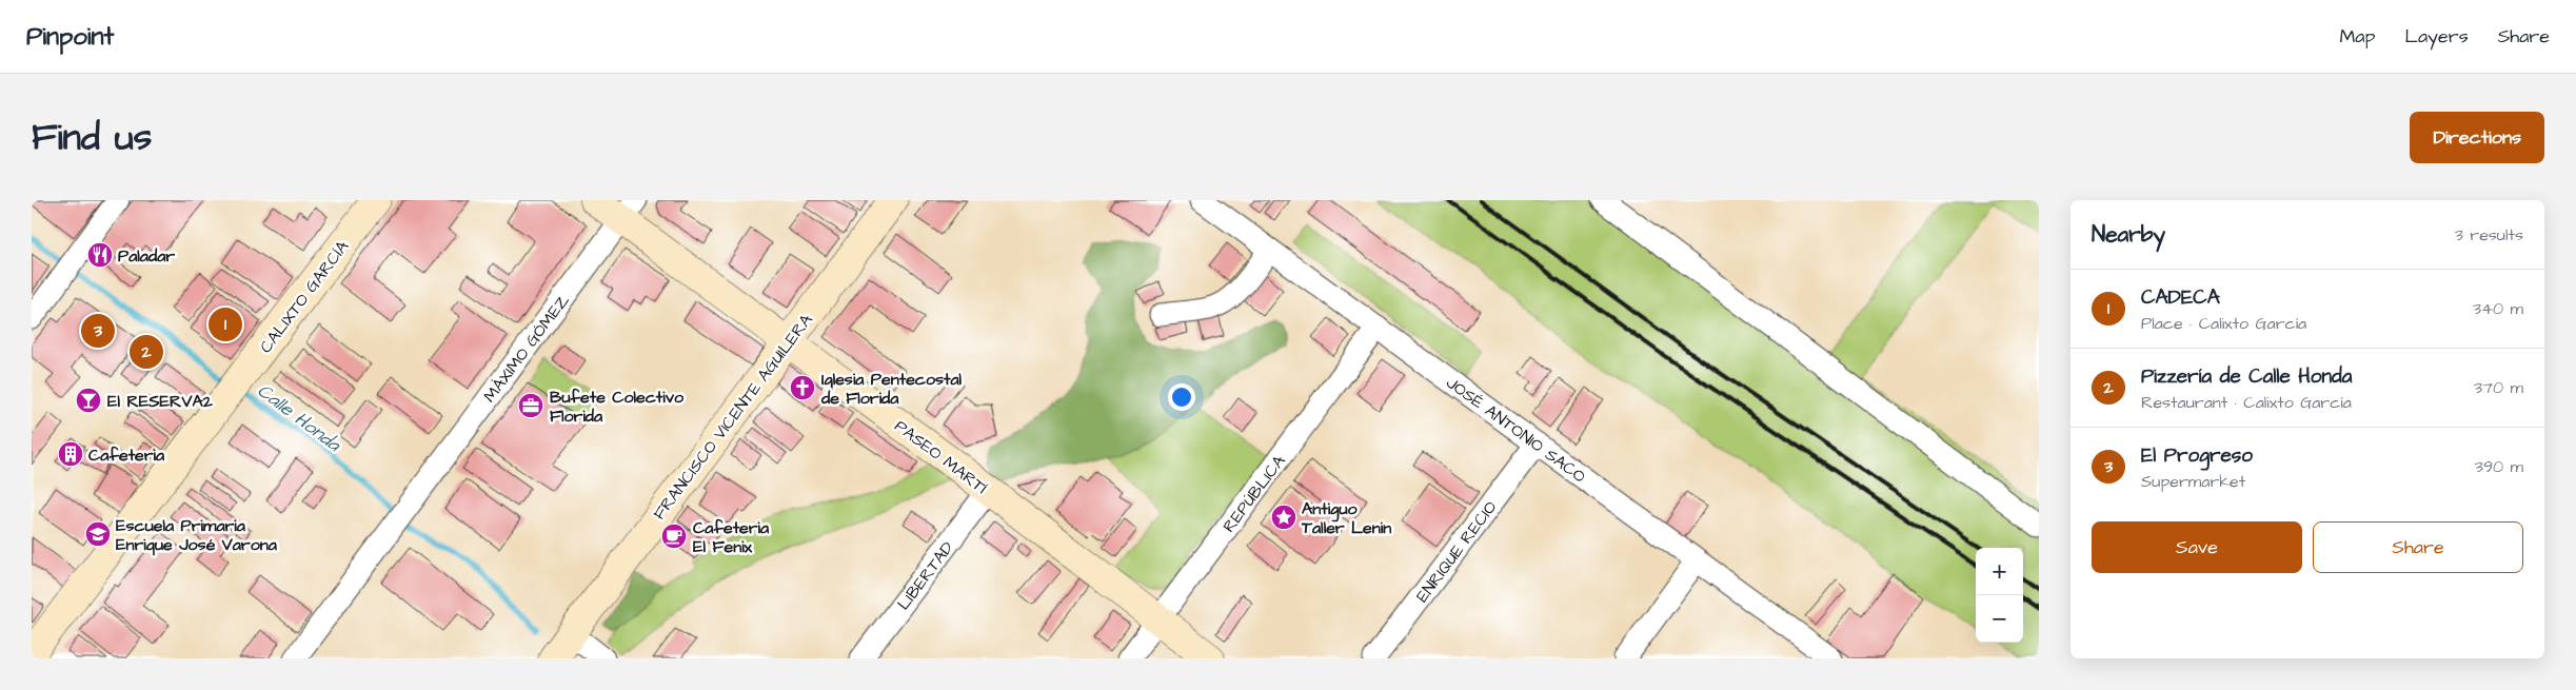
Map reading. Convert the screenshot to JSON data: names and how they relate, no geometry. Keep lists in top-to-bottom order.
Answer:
{
  "streets": {
    "street": [
      "CALIXTO GARCÍA",
      "MÁXIMO GÓMEZ",
      "FRANCISCO VICENTE AGUILERA",
      "JOSÉ ANTONIO SACO",
      "PASEO MARTÍ",
      "REPÚBLICA",
      "ENRIQUE RECIO",
      "LIBERTAD"
    ]
  },
  "crossings": [
    ["MÁXIMO GÓMEZ", "PASEO MARTÍ"],
    ["FRANCISCO VICENTE AGUILERA", "PASEO MARTÍ"],
    ["JOSÉ ANTONIO SACO", "REPÚBLICA"],
    ["JOSÉ ANTONIO SACO", "ENRIQUE RECIO"],
    ["PASEO MARTÍ", "REPÚBLICA"],
    ["PASEO MARTÍ", "LIBERTAD"]
  ],
  "water": ["Calle Honda"],
  "places": {
    "restaurant": ["Paladar"],
    "church": ["Iglesia Pentecostal de Florida"],
    "bar": ["El RESERVA2"],
    "office": ["Bufete Colectivo Florida"],
    "building": ["Cafeteria"],
    "place": ["Antiguo Taller Lenin"],
    "school or university": ["Escuela Primaria Enrique José Varona"],
    "cafe": ["Cafeteria El Fenix"]
  },
  "page": {
    "header": "Pinpoint",
    "nav": ["Map", "Layers", "Share"],
    "title": "Find us",
    "buttons": [
      "Directions",
      ["Save", "Share"]
    ],
    "heading": ["Nearby", "3 results"],
    "list": [
      {
        "mark": "1",
        "name": "CADECA",
        "note": "Place · Calixto García",
        "value": "340 m"
      },
      {
        "mark": "2",
        "name": "Pizzería de Calle Honda",
        "note": "Restaurant · Calixto García",
        "value": "370 m"
      },
      {
        "mark": "3",
        "name": "El Progreso",
        "note": "Supermarket",
        "value": "390 m"
      }
    ],
    "pins": ["1", "3", "2"],
    "map_buttons": ["+", "−"]
  }
}
